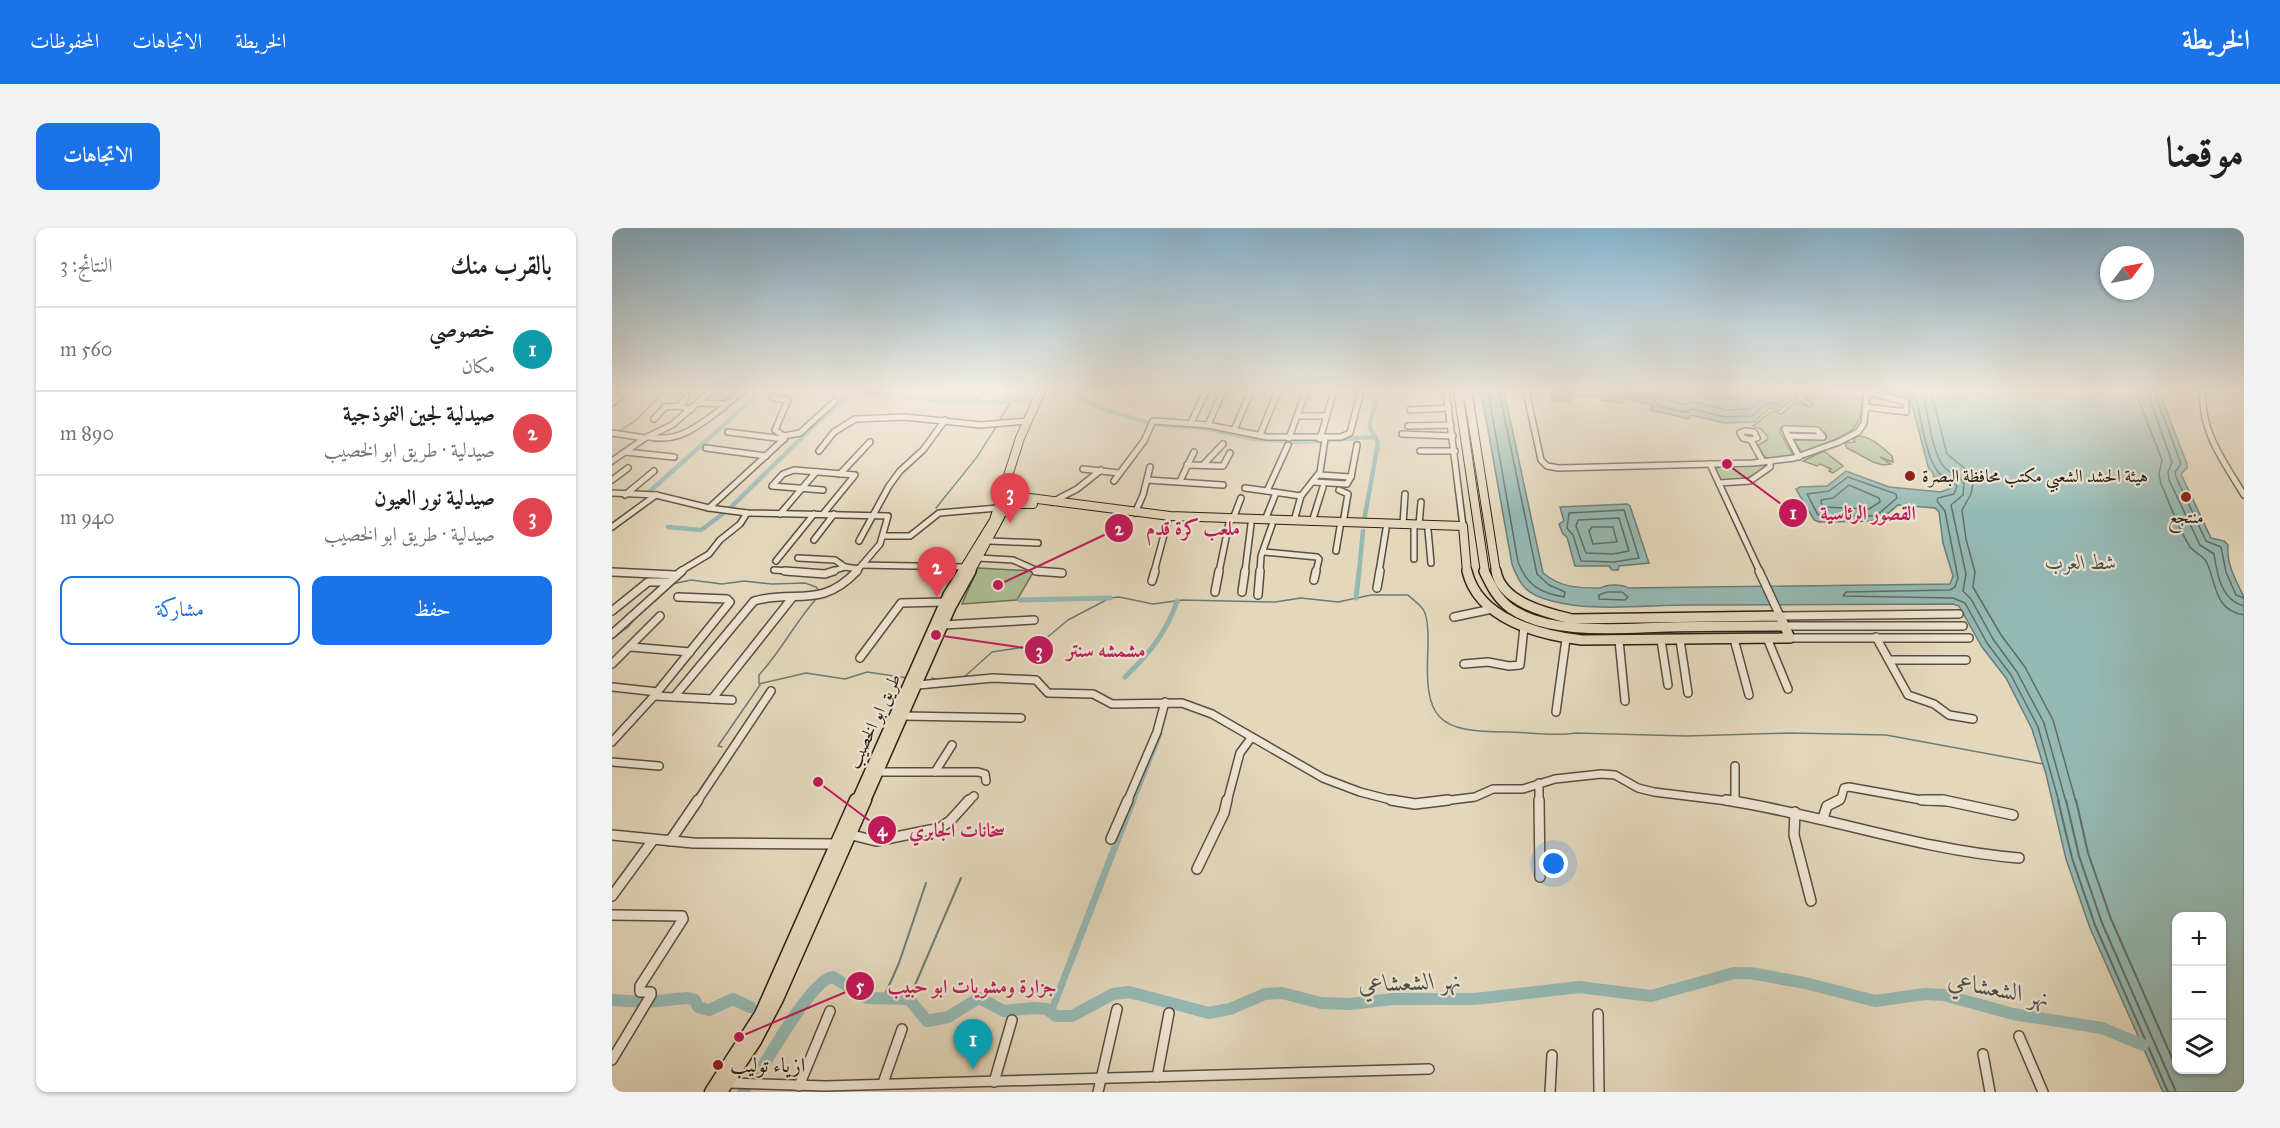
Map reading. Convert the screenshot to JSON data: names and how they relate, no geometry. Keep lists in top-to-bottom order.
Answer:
{
  "streets": {
    "main road": ["طريق ابو الخصيب"]
  },
  "water": ["شط العرب", "نهر الشعشاعي"],
  "places": [
    "القصور الرئاسية",
    "هيئة الحشد الشعبي مكتب محافظة البصرة",
    "منتجع",
    "ملعب كرة قدم",
    "مشمشه سنتر",
    "سخانات الجابري",
    "جزارة ومشويات ابو حبيب",
    "ازياء توليب"
  ],
  "north": "top right",
  "page": {
    "header": "الخريطة",
    "nav": ["الخريطة", "الاتجاهات", "المحفوظات"],
    "title": "موقعنا",
    "buttons": [
      "الاتجاهات",
      ["حفظ", "مشاركة"]
    ],
    "heading": ["بالقرب منك", "النتائج: 3"],
    "list": [
      {
        "mark": "1",
        "name": "خصوصي",
        "note": "مكان",
        "value": "560 m"
      },
      {
        "mark": "2",
        "name": "صيدلية لجين النموذجية",
        "note": "صيدلية · طريق ابو الخصيب",
        "value": "890 m"
      },
      {
        "mark": "3",
        "name": "صيدلية نور العيون",
        "note": "صيدلية · طريق ابو الخصيب",
        "value": "940 m"
      }
    ],
    "pins": ["3", "2", "1"],
    "map_buttons": ["+", "−"]
  }
}
